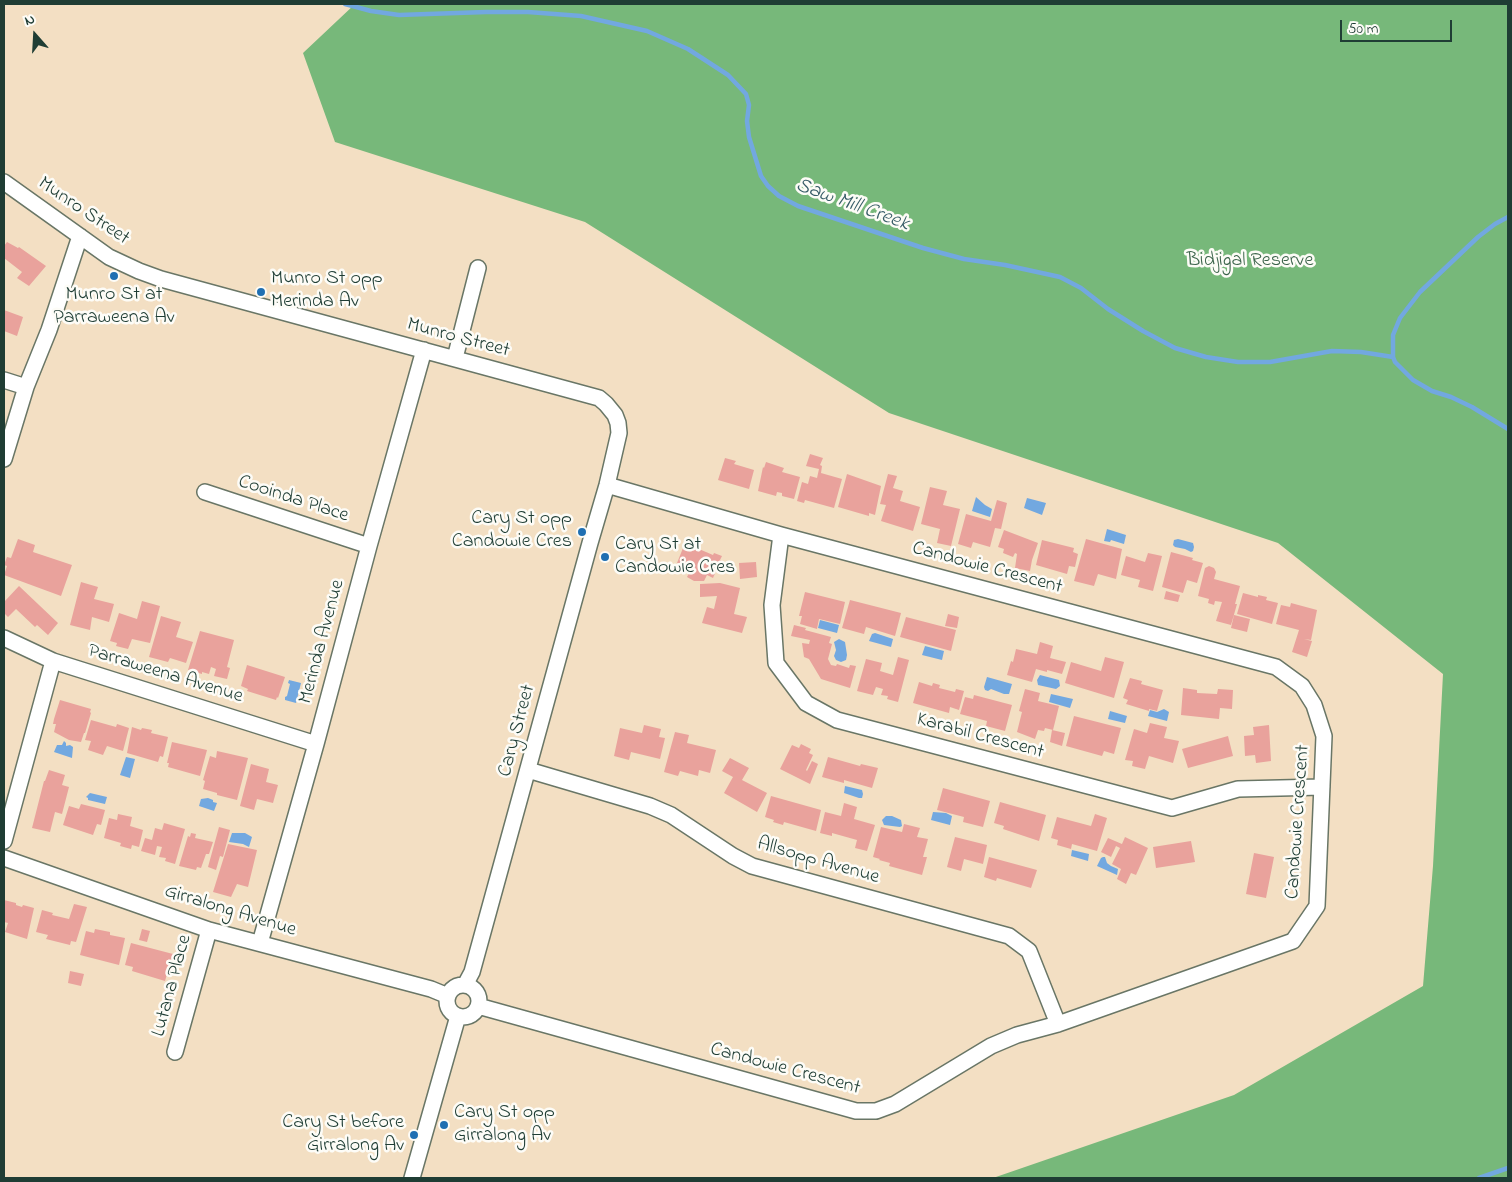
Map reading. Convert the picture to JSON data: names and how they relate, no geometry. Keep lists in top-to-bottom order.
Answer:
{
  "streets": {
    "street": [
      "Munro Street",
      "Cooinda Place",
      "Candowie Crescent",
      "Merinda Avenue",
      "Parraweena Avenue",
      "Cary Street",
      "Karabil Crescent",
      "Allsopp Avenue",
      "Girralong Avenue",
      "Lutana Place"
    ]
  },
  "crossings": [
    ["Munro Street", "Candowie Crescent"],
    ["Munro Street", "Merinda Avenue"],
    ["Munro Street", "Cary Street"],
    ["Cooinda Place", "Merinda Avenue"],
    ["Candowie Crescent", "Cary Street"],
    ["Candowie Crescent", "Karabil Crescent"],
    ["Candowie Crescent", "Allsopp Avenue"],
    ["Candowie Crescent", "Girralong Avenue"],
    ["Merinda Avenue", "Parraweena Avenue"],
    ["Merinda Avenue", "Girralong Avenue"],
    ["Cary Street", "Allsopp Avenue"],
    ["Cary Street", "Girralong Avenue"],
    ["Girralong Avenue", "Lutana Place"]
  ],
  "water": ["Saw Mill Creek"],
  "parks": ["Bidjigal Reserve"],
  "places": [
    "Munro St at Parraweena Av",
    "Munro St opp Merinda Av",
    "Cary St opp Candowie Cres",
    "Cary St at Candowie Cres",
    "Cary St opp Girralong Av",
    "Cary St before Girralong Av"
  ],
  "scale_bar": "50 m",
  "north": "top"
}
